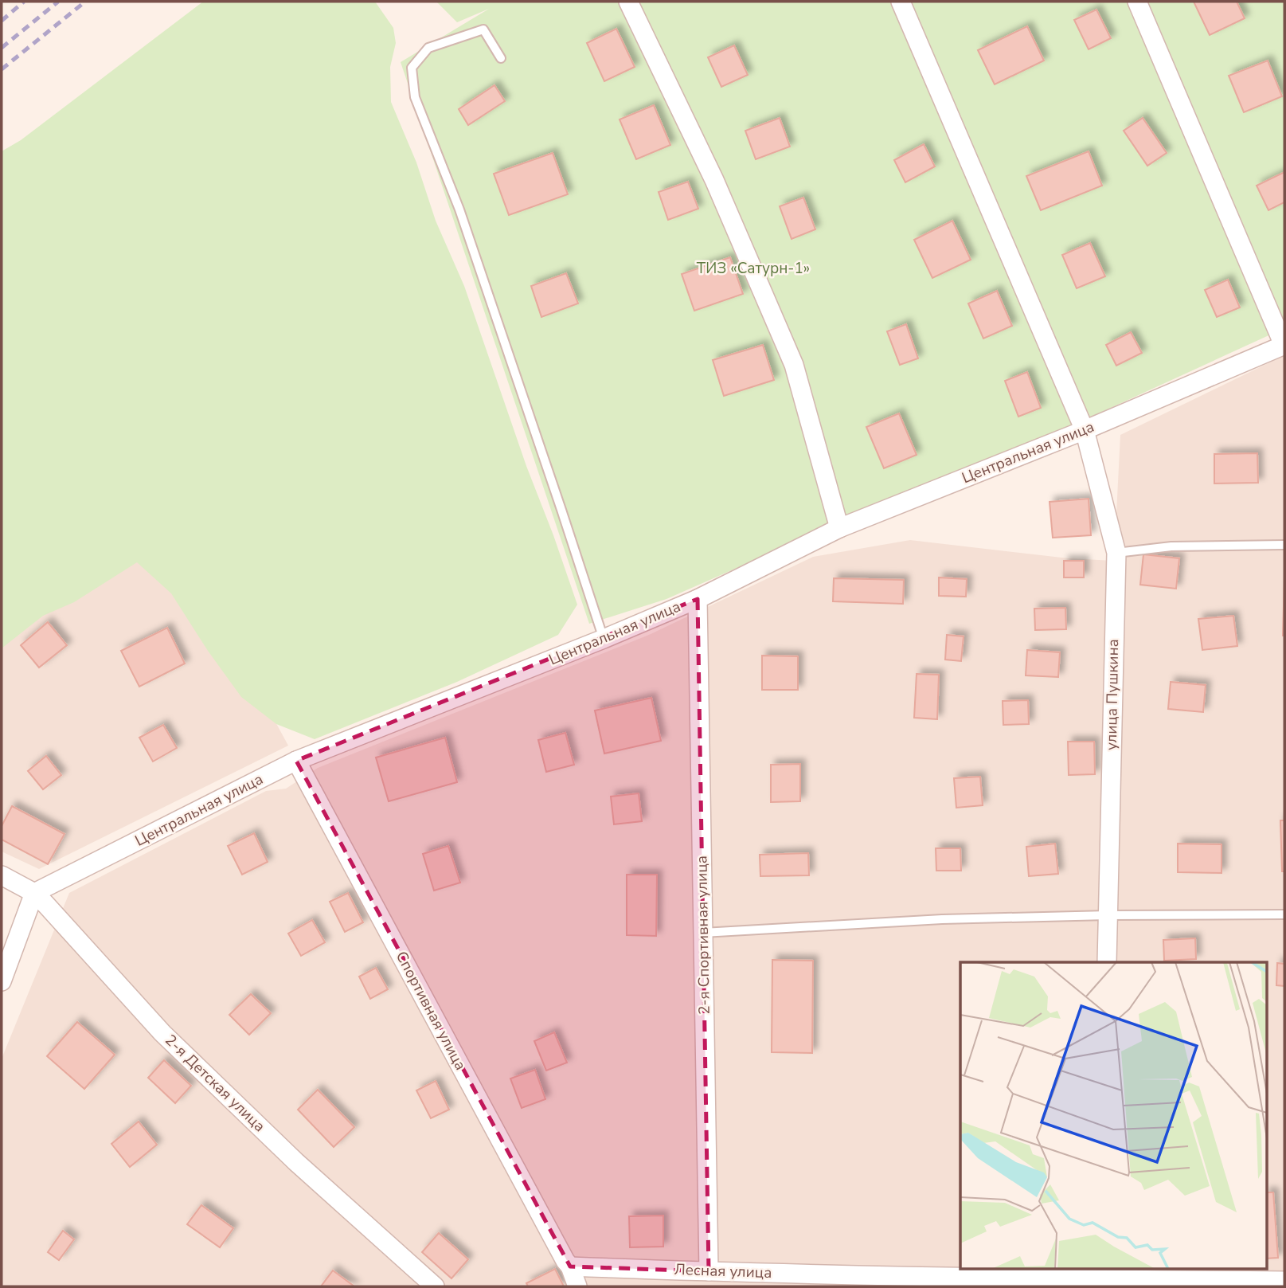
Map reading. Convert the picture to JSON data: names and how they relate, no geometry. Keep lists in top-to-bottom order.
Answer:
{
  "streets": {
    "street": [
      "Центральная улица",
      "улица Пушкина",
      "2-я Спортивная улица",
      "Спортивная улица",
      "2-я Детская улица",
      "Лесная улица"
    ]
  },
  "crossings": [
    ["Центральная улица", "улица Пушкина"],
    ["Центральная улица", "2-я Спортивная улица"],
    ["Центральная улица", "Спортивная улица"],
    ["Центральная улица", "2-я Детская улица"],
    ["2-я Спортивная улица", "Лесная улица"],
    ["Спортивная улица", "Лесная улица"]
  ],
  "parks": ["ТИЗ «Сатурн-1»"]
}
